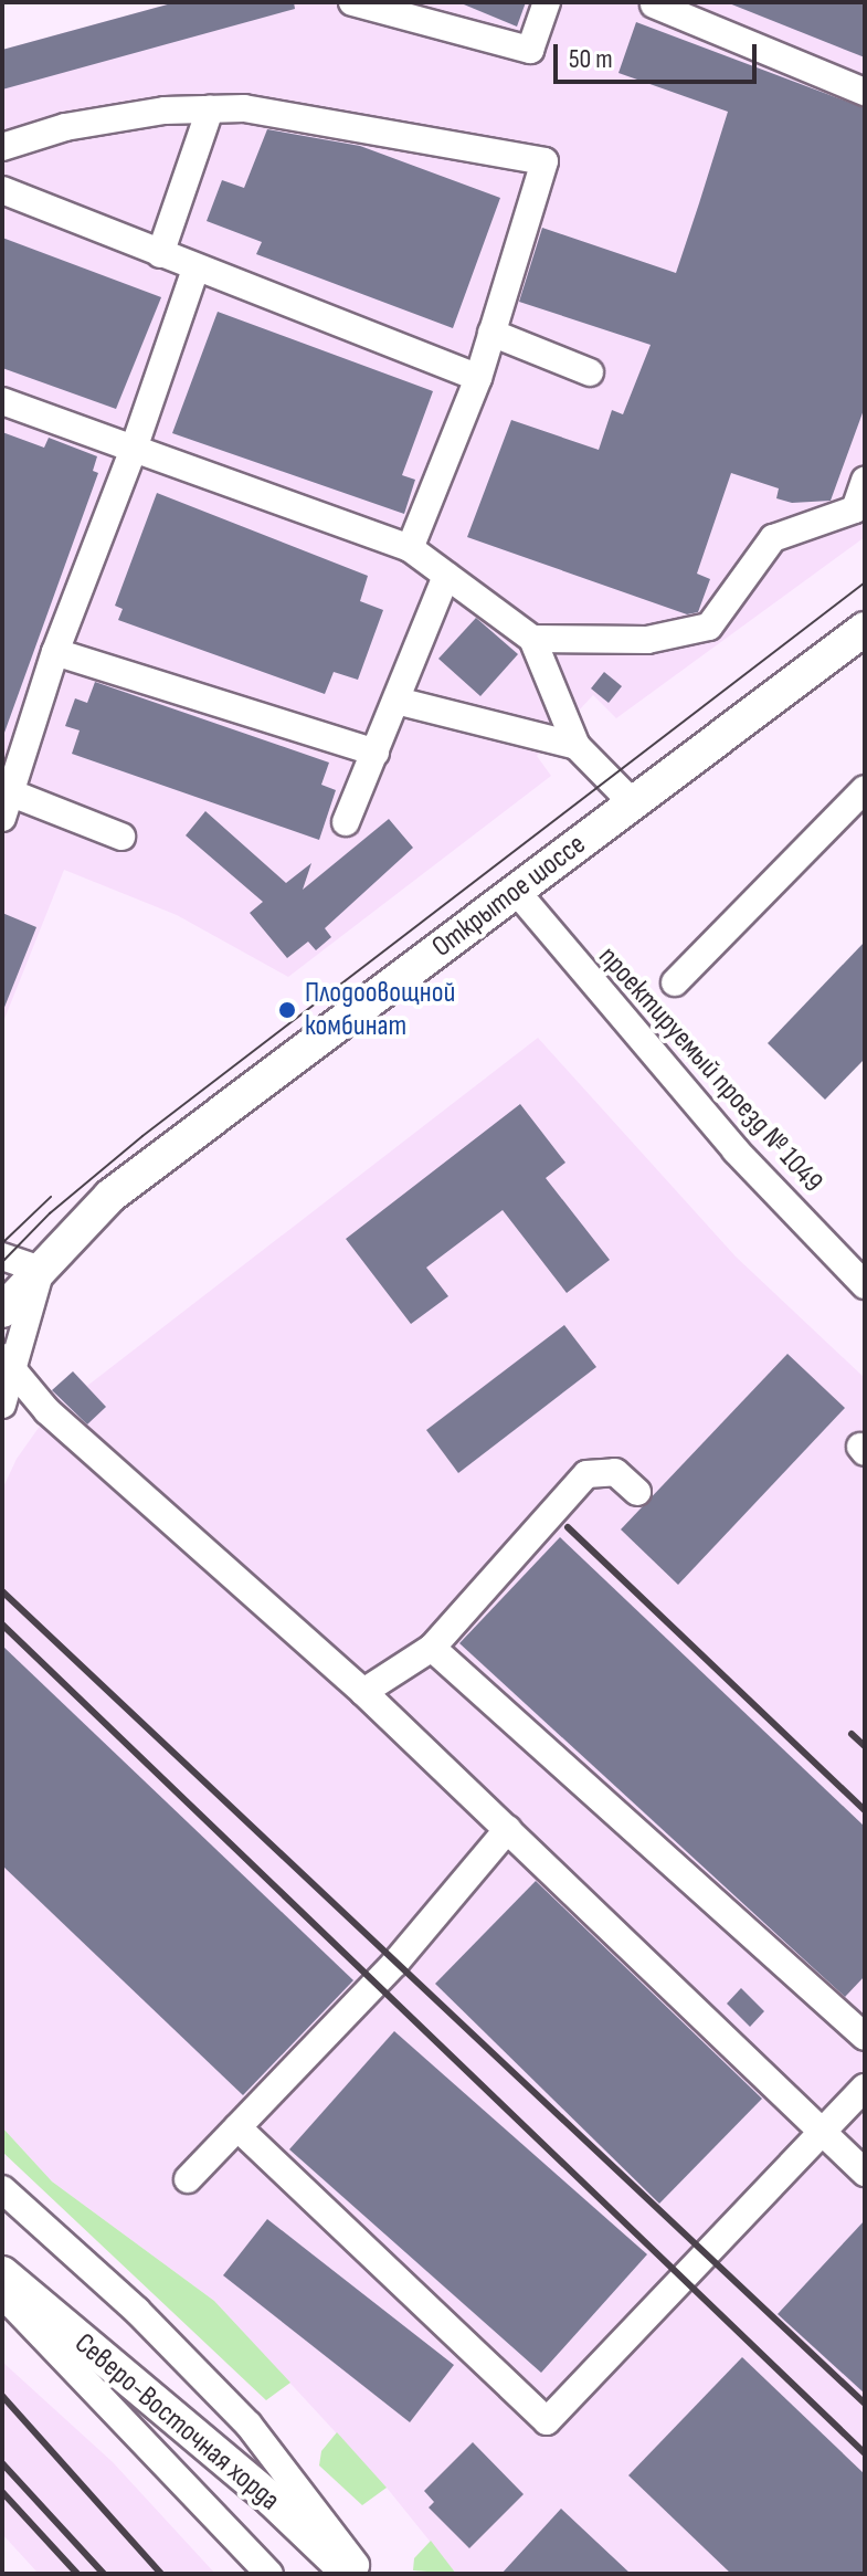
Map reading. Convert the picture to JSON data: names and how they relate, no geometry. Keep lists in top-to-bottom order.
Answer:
{
  "streets": {
    "main road": ["Открытое шоссе", "Северо-Восточная хорда"],
    "street": ["проектируемый проезд № 1049"]
  },
  "crossings": [
    ["Открытое шоссе", "проектируемый проезд № 1049"]
  ],
  "places": ["Плодоовощной комбинат"],
  "scale_bar": "50 m"
}
